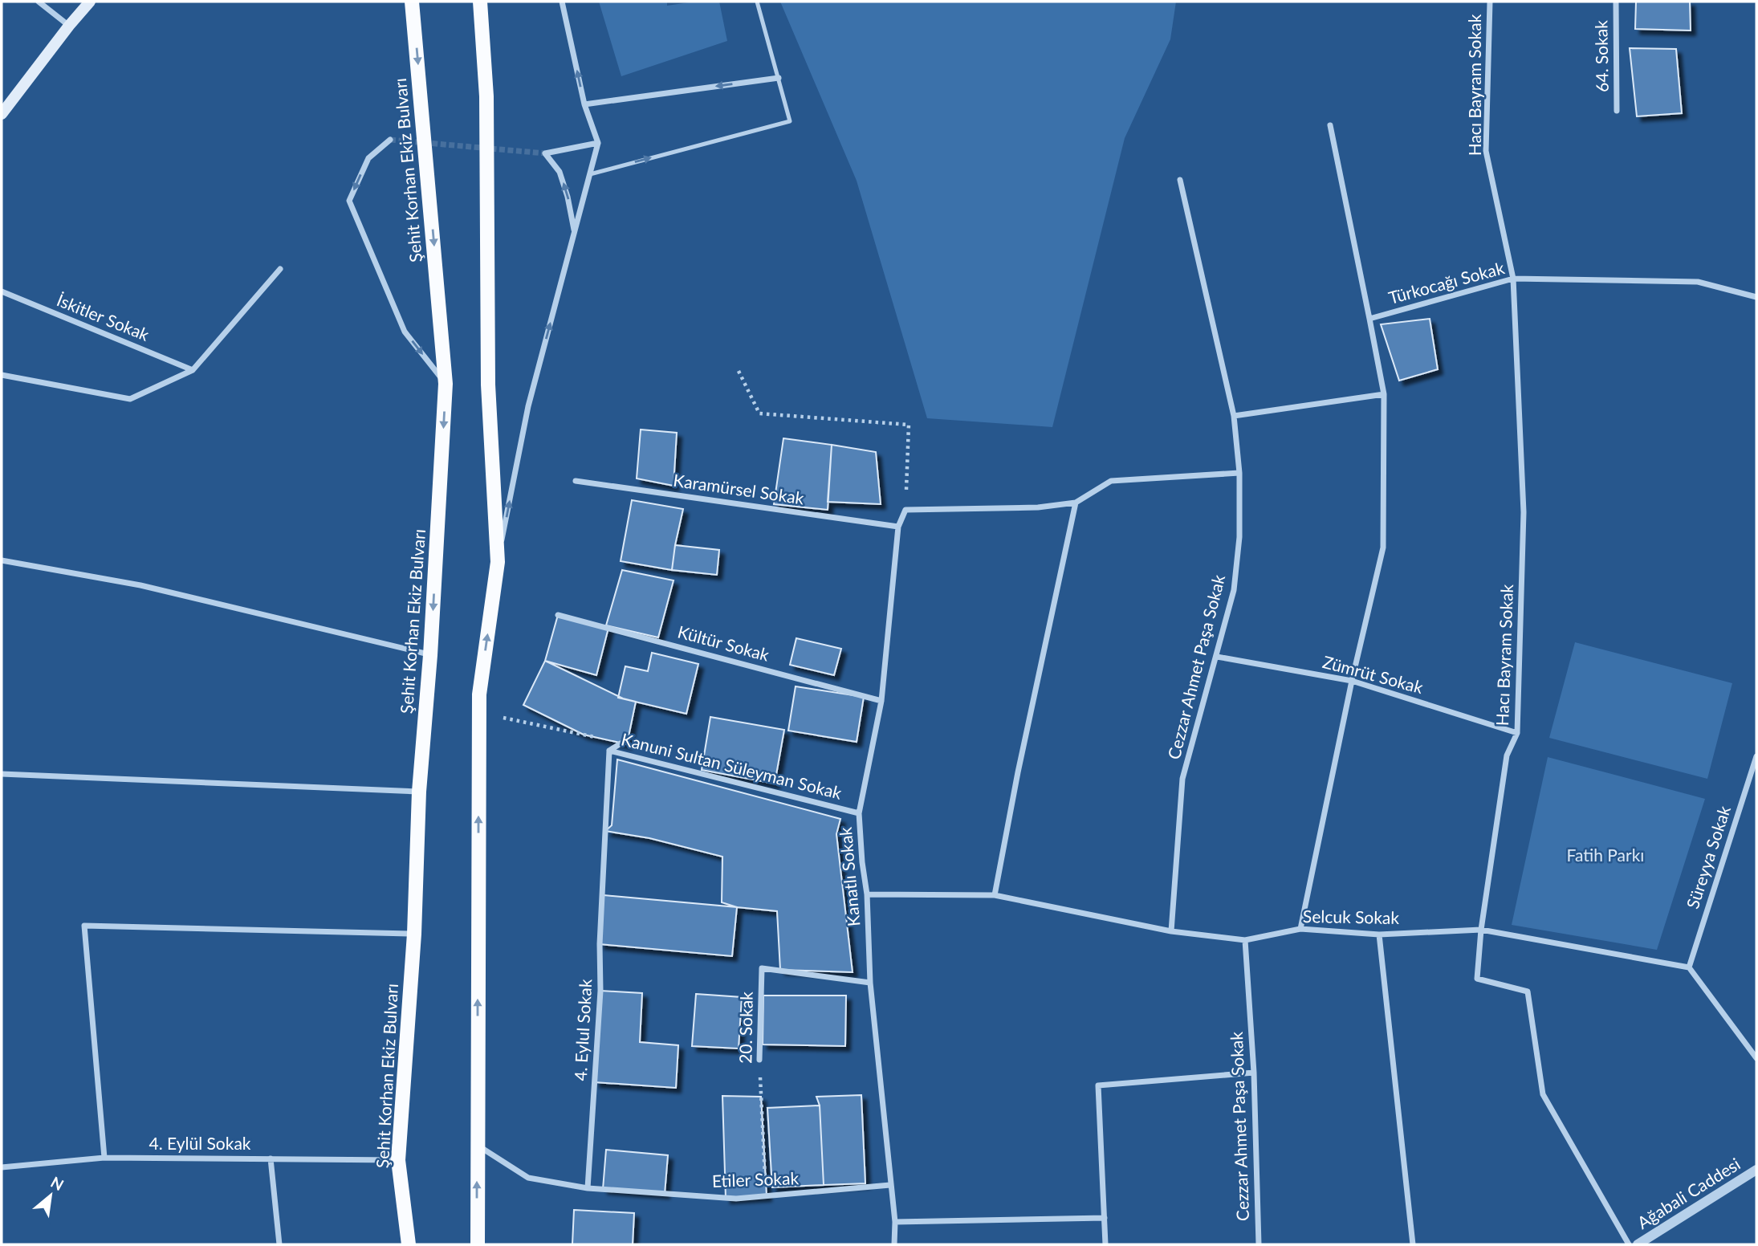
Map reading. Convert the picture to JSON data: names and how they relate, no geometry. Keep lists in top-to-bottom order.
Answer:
{
  "streets": {
    "main road": ["Şehit Korhan Ekiz Bulvarı"],
    "street": [
      "64. Sokak",
      "Hacı Bayram Sokak",
      "Türkocağı Sokak",
      "İskitler Sokak",
      "Karamürsel Sokak",
      "Kültür Sokak",
      "Cezzar Ahmet Paşa Sokak",
      "Zümrüt Sokak",
      "Kanuni Sultan Süleyman Sokak",
      "Süreyya Sokak",
      "Kanatlı Sokak",
      "Selcuk Sokak",
      "20. Sokak",
      "4. Eylul Sokak",
      "4. Eylül Sokak",
      "Etiler Sokak",
      "Ağabali Caddesi"
    ]
  },
  "crossings": [
    ["Hacı Bayram Sokak", "Türkocağı Sokak"],
    ["Hacı Bayram Sokak", "Zümrüt Sokak"],
    ["Hacı Bayram Sokak", "Selcuk Sokak"],
    ["Şehit Korhan Ekiz Bulvarı", "4. Eylül Sokak"],
    ["Türkocağı Sokak", "Zümrüt Sokak"],
    ["Türkocağı Sokak", "Selcuk Sokak"],
    ["Karamürsel Sokak", "Kanatlı Sokak"],
    ["Kültür Sokak", "Kanatlı Sokak"],
    ["Cezzar Ahmet Paşa Sokak", "Zümrüt Sokak"],
    ["Cezzar Ahmet Paşa Sokak", "Selcuk Sokak"],
    ["Kanuni Sultan Süleyman Sokak", "Kanatlı Sokak"],
    ["Kanuni Sultan Süleyman Sokak", "4. Eylul Sokak"],
    ["Süreyya Sokak", "Selcuk Sokak"],
    ["Kanatlı Sokak", "Selcuk Sokak"],
    ["Kanatlı Sokak", "20. Sokak"],
    ["Kanatlı Sokak", "Etiler Sokak"],
    ["20. Sokak", "Etiler Sokak"],
    ["4. Eylul Sokak", "Etiler Sokak"]
  ],
  "parks": ["Fatih Parkı"],
  "north": "top right"
}
